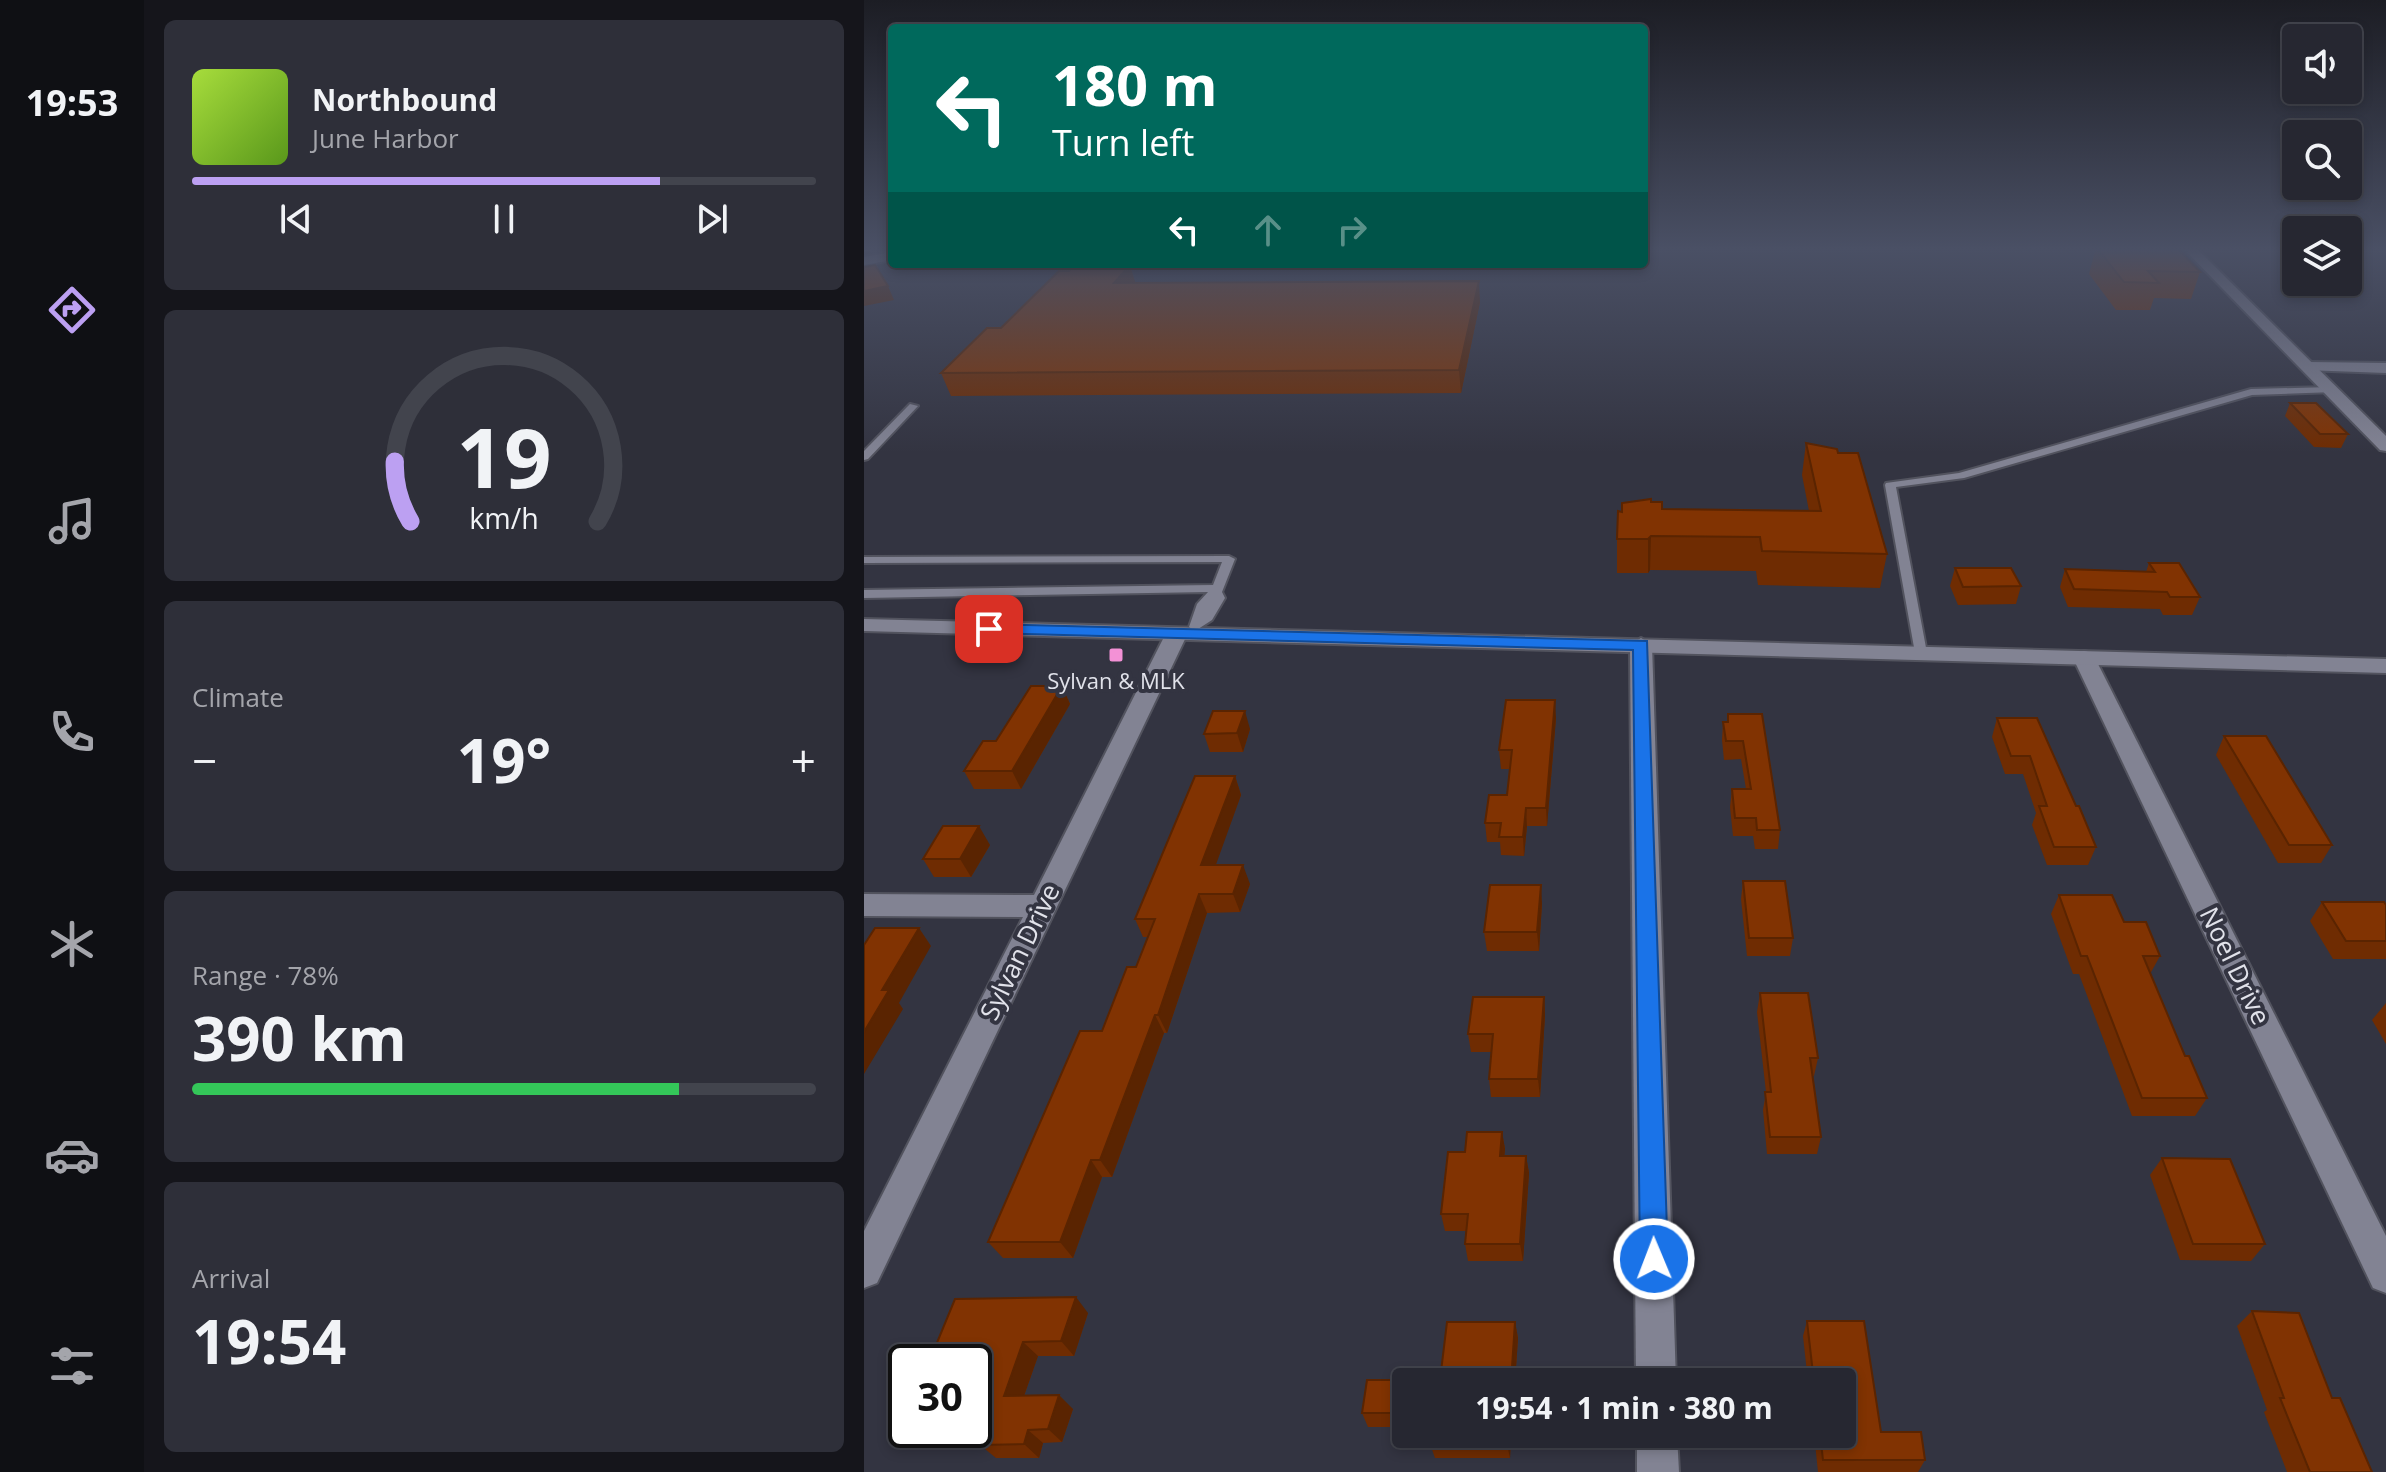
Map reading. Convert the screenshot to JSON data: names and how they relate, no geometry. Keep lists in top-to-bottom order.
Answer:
{
  "streets": {
    "street": ["Sylvan Drive", "Noel Drive"]
  },
  "places": {
    "transit": ["Sylvan & MLK"]
  },
  "page": {
    "tabs": "19:53",
    "turn": ["180 m", "Turn left"],
    "song": ["Northbound", "June Harbor"],
    "tile": [
      "Climate",
      ["Range · 78%", "390 km"],
      ["Arrival", "19:54"]
    ],
    "heat": ["−", "19°", "+"],
    "limit": "30",
    "trip": "19:54 · 1 min · 380 m",
    "gauge": ["19", "km/h"]
  }
}
